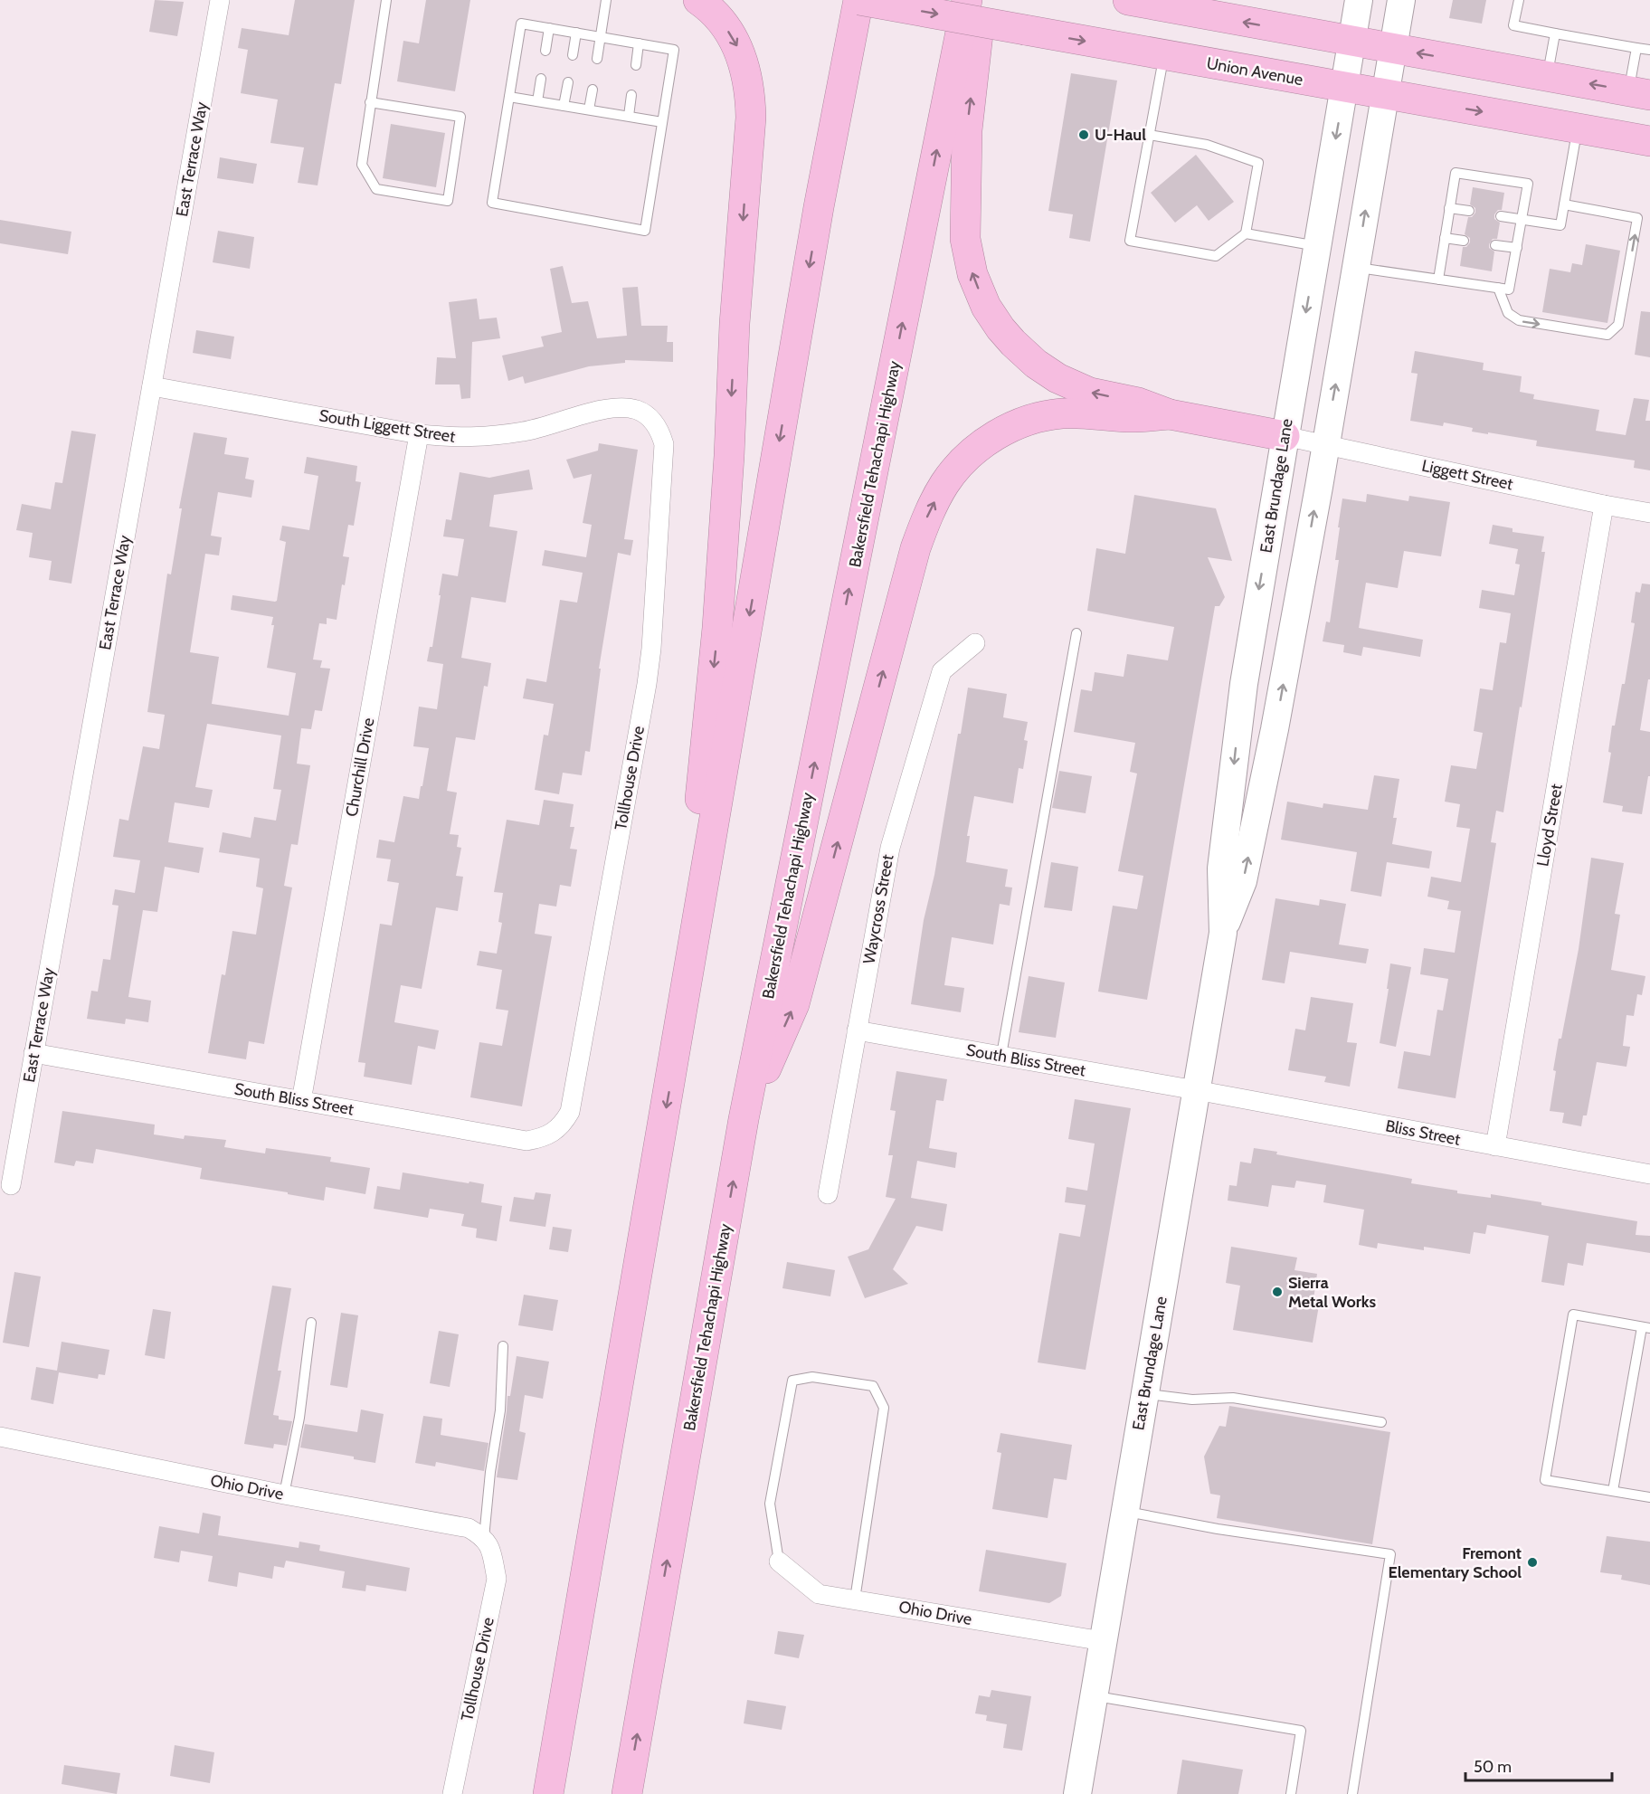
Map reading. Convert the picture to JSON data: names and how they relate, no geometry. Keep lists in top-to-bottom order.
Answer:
{
  "streets": {
    "highway": ["Union Avenue", "Bakersfield Tehachapi Highway"],
    "main road": ["East Brundage Lane"],
    "street": [
      "East Terrace Way",
      "South Liggett Street",
      "Liggett Street",
      "Churchill Drive",
      "Tollhouse Drive",
      "Lloyd Street",
      "Waycross Street",
      "South Bliss Street",
      "Bliss Street",
      "Ohio Drive"
    ]
  },
  "crossings": [
    ["Union Avenue", "East Brundage Lane"],
    ["East Terrace Way", "South Liggett Street"],
    ["East Terrace Way", "South Bliss Street"],
    ["South Liggett Street", "Churchill Drive"],
    ["South Liggett Street", "Tollhouse Drive"],
    ["Liggett Street", "East Brundage Lane"],
    ["Liggett Street", "Lloyd Street"],
    ["East Brundage Lane", "South Bliss Street"],
    ["East Brundage Lane", "Bliss Street"],
    ["East Brundage Lane", "Ohio Drive"],
    ["Churchill Drive", "South Bliss Street"],
    ["Tollhouse Drive", "South Bliss Street"],
    ["Tollhouse Drive", "Ohio Drive"],
    ["Lloyd Street", "Bliss Street"],
    ["Waycross Street", "South Bliss Street"],
    ["South Bliss Street", "Bliss Street"]
  ],
  "places": ["U-Haul", "Sierra Metal Works", "Fremont Elementary School"],
  "scale_bar": "50 m"
}
